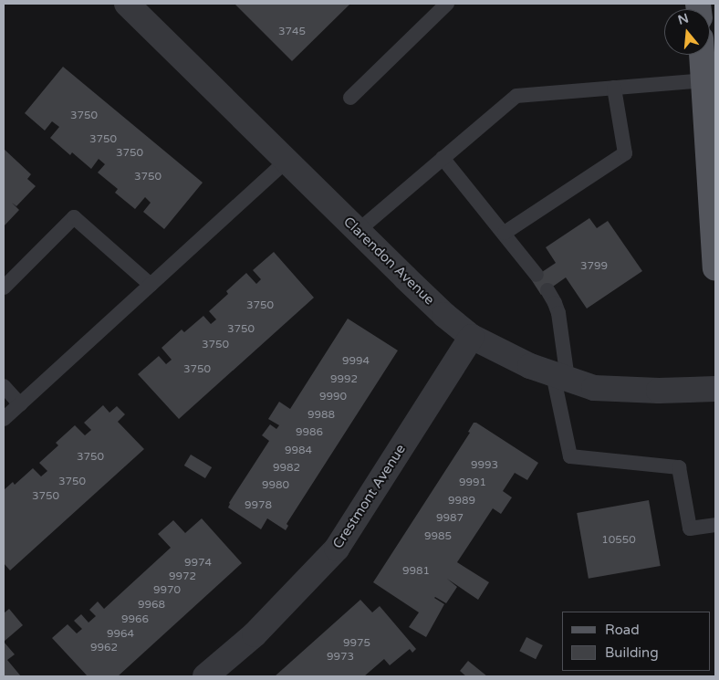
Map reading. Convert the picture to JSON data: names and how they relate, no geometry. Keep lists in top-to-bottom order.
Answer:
{
  "streets": {
    "street": ["Clarendon Avenue", "Crestmont Avenue"]
  },
  "crossings": [
    ["Clarendon Avenue", "Crestmont Avenue"]
  ],
  "house_numbers": [
    "3745",
    "3750",
    "3750",
    "3750",
    "3750",
    "3799",
    "3750",
    "3750",
    "3750",
    "9994",
    "3750",
    "9992",
    "9990",
    "9988",
    "9986",
    "9984",
    "3750",
    "9993",
    "9982",
    "3750",
    "9991",
    "9980",
    "3750",
    "9989",
    "9978",
    "9987",
    "9985",
    "10550",
    "9974",
    "9981",
    "9972",
    "9970",
    "9968",
    "9966",
    "9964",
    "9975",
    "9962",
    "9973"
  ],
  "legend": ["Road", "Building"],
  "north": "top"
}
